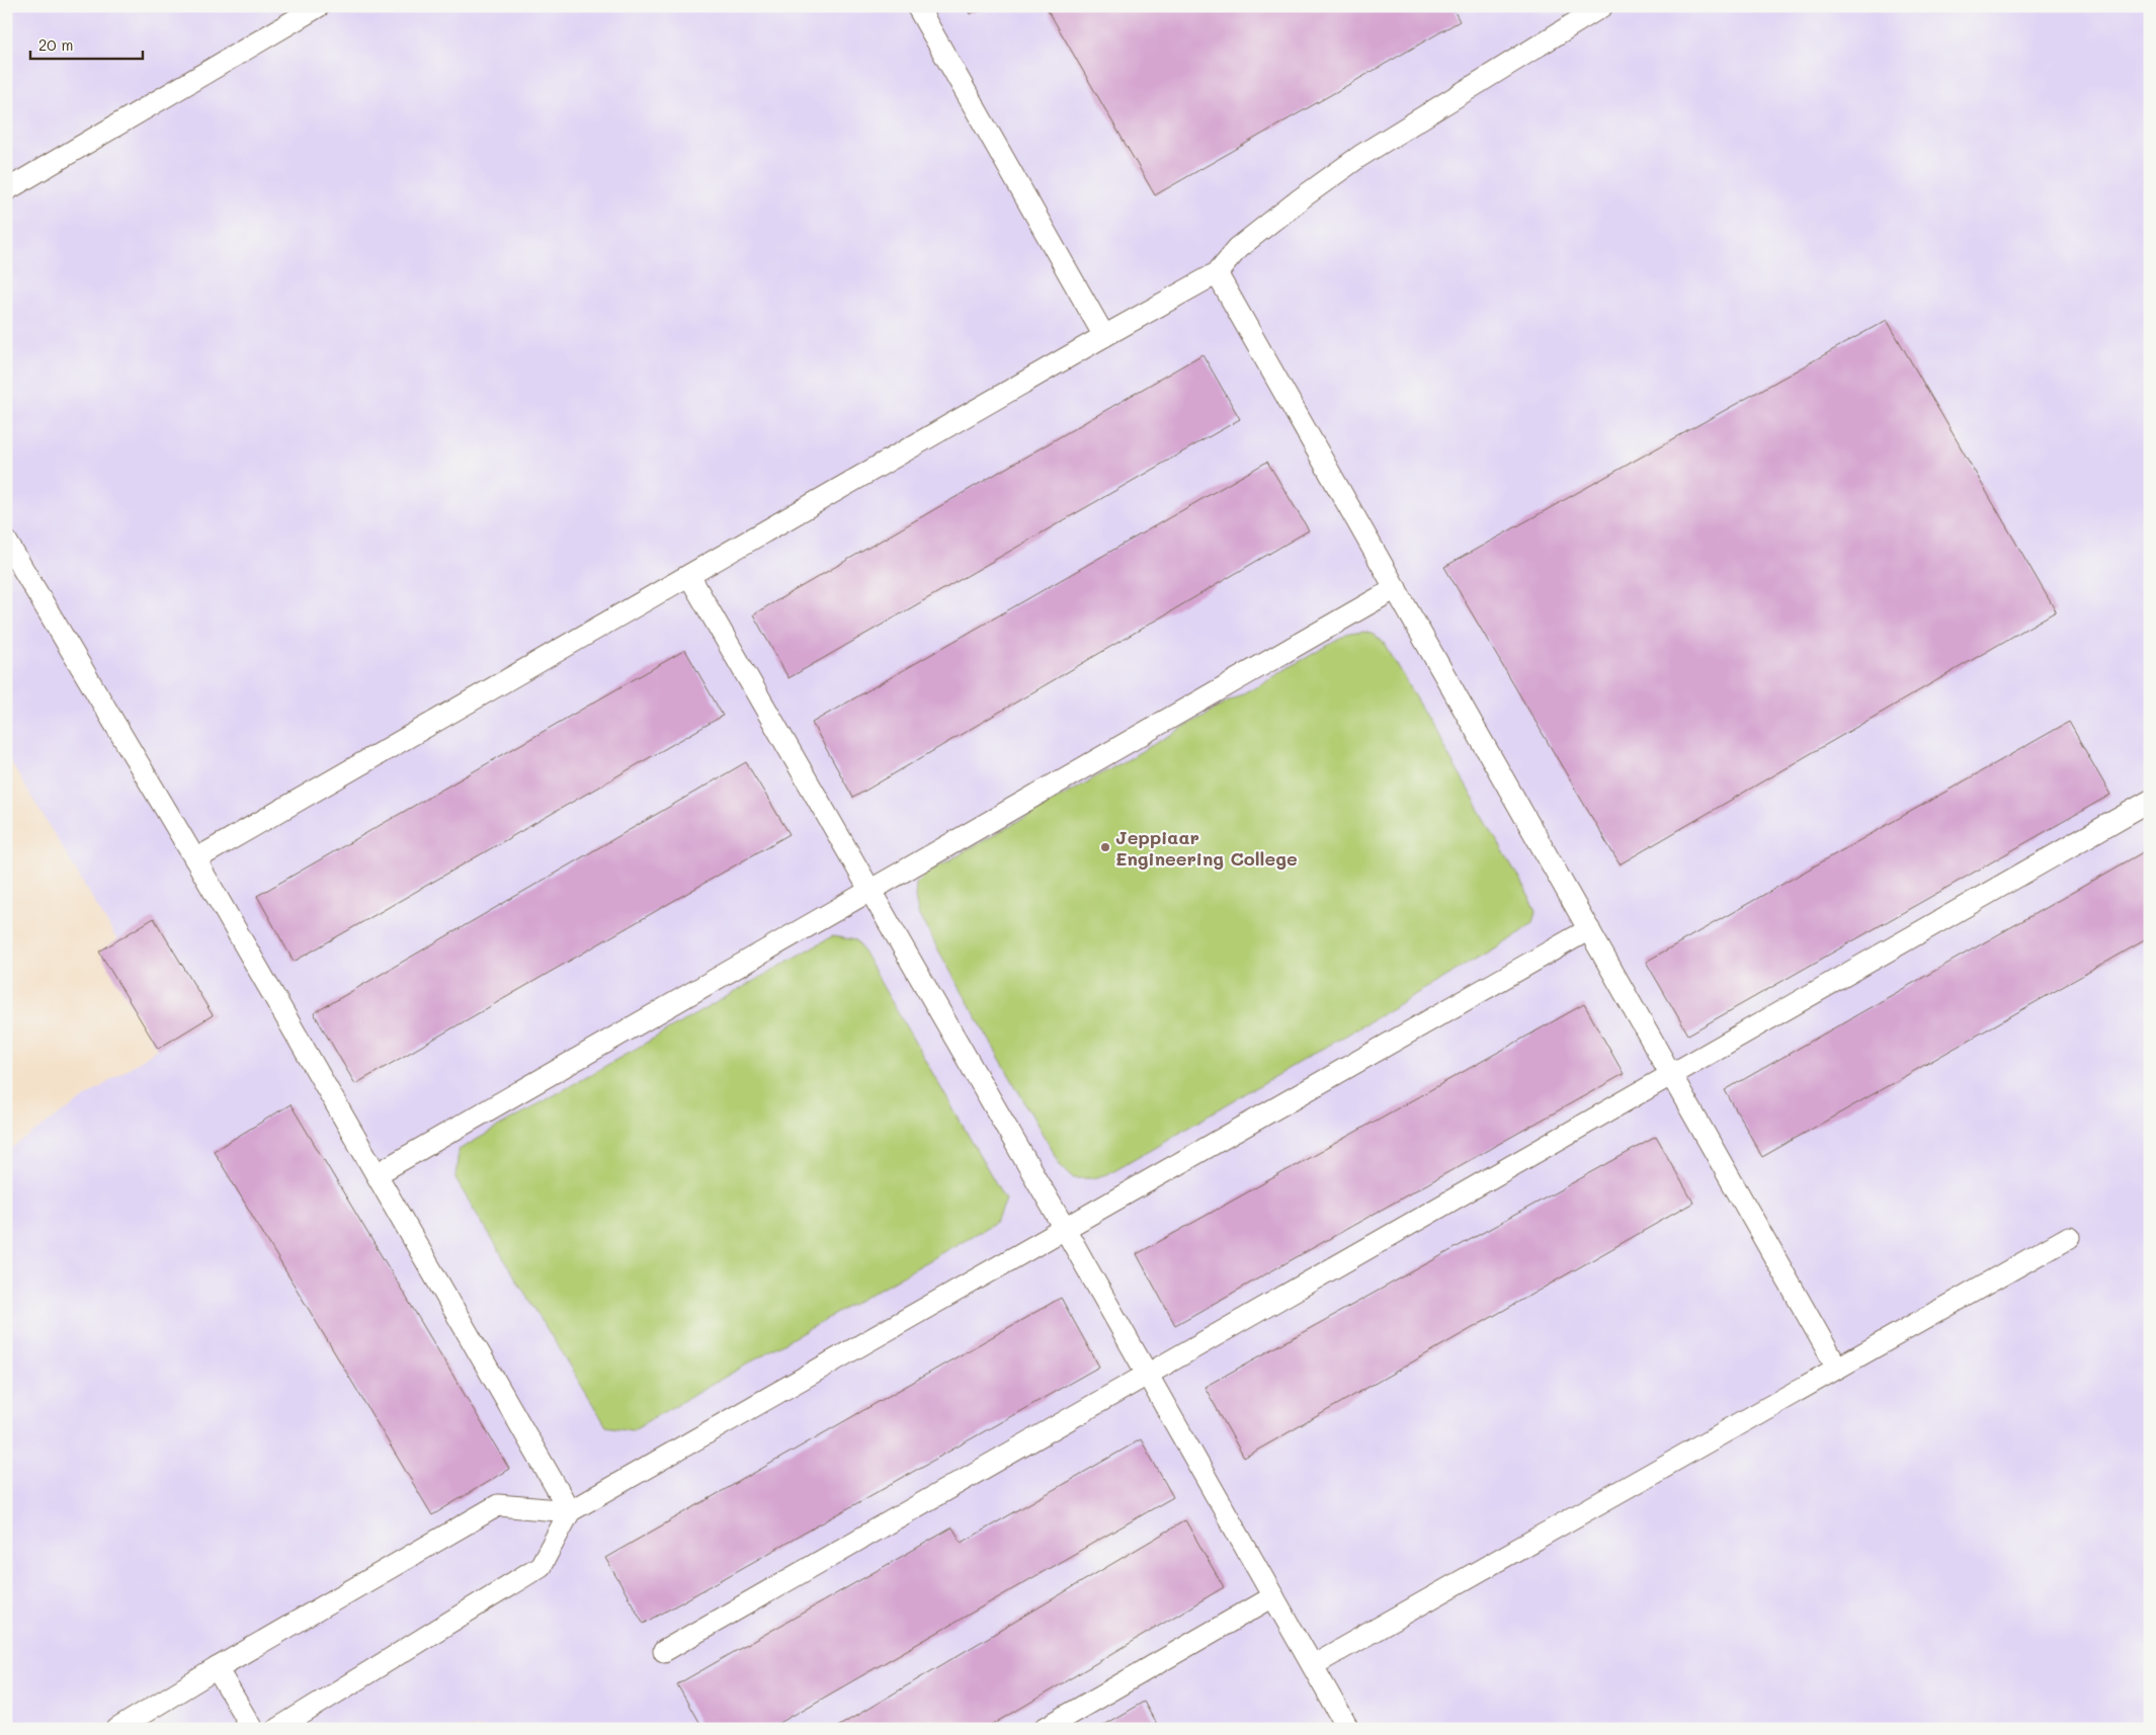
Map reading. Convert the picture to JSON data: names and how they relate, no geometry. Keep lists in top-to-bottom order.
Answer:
{
  "places": ["Jeppiaar Engineering College"],
  "scale_bar": "20 m"
}
